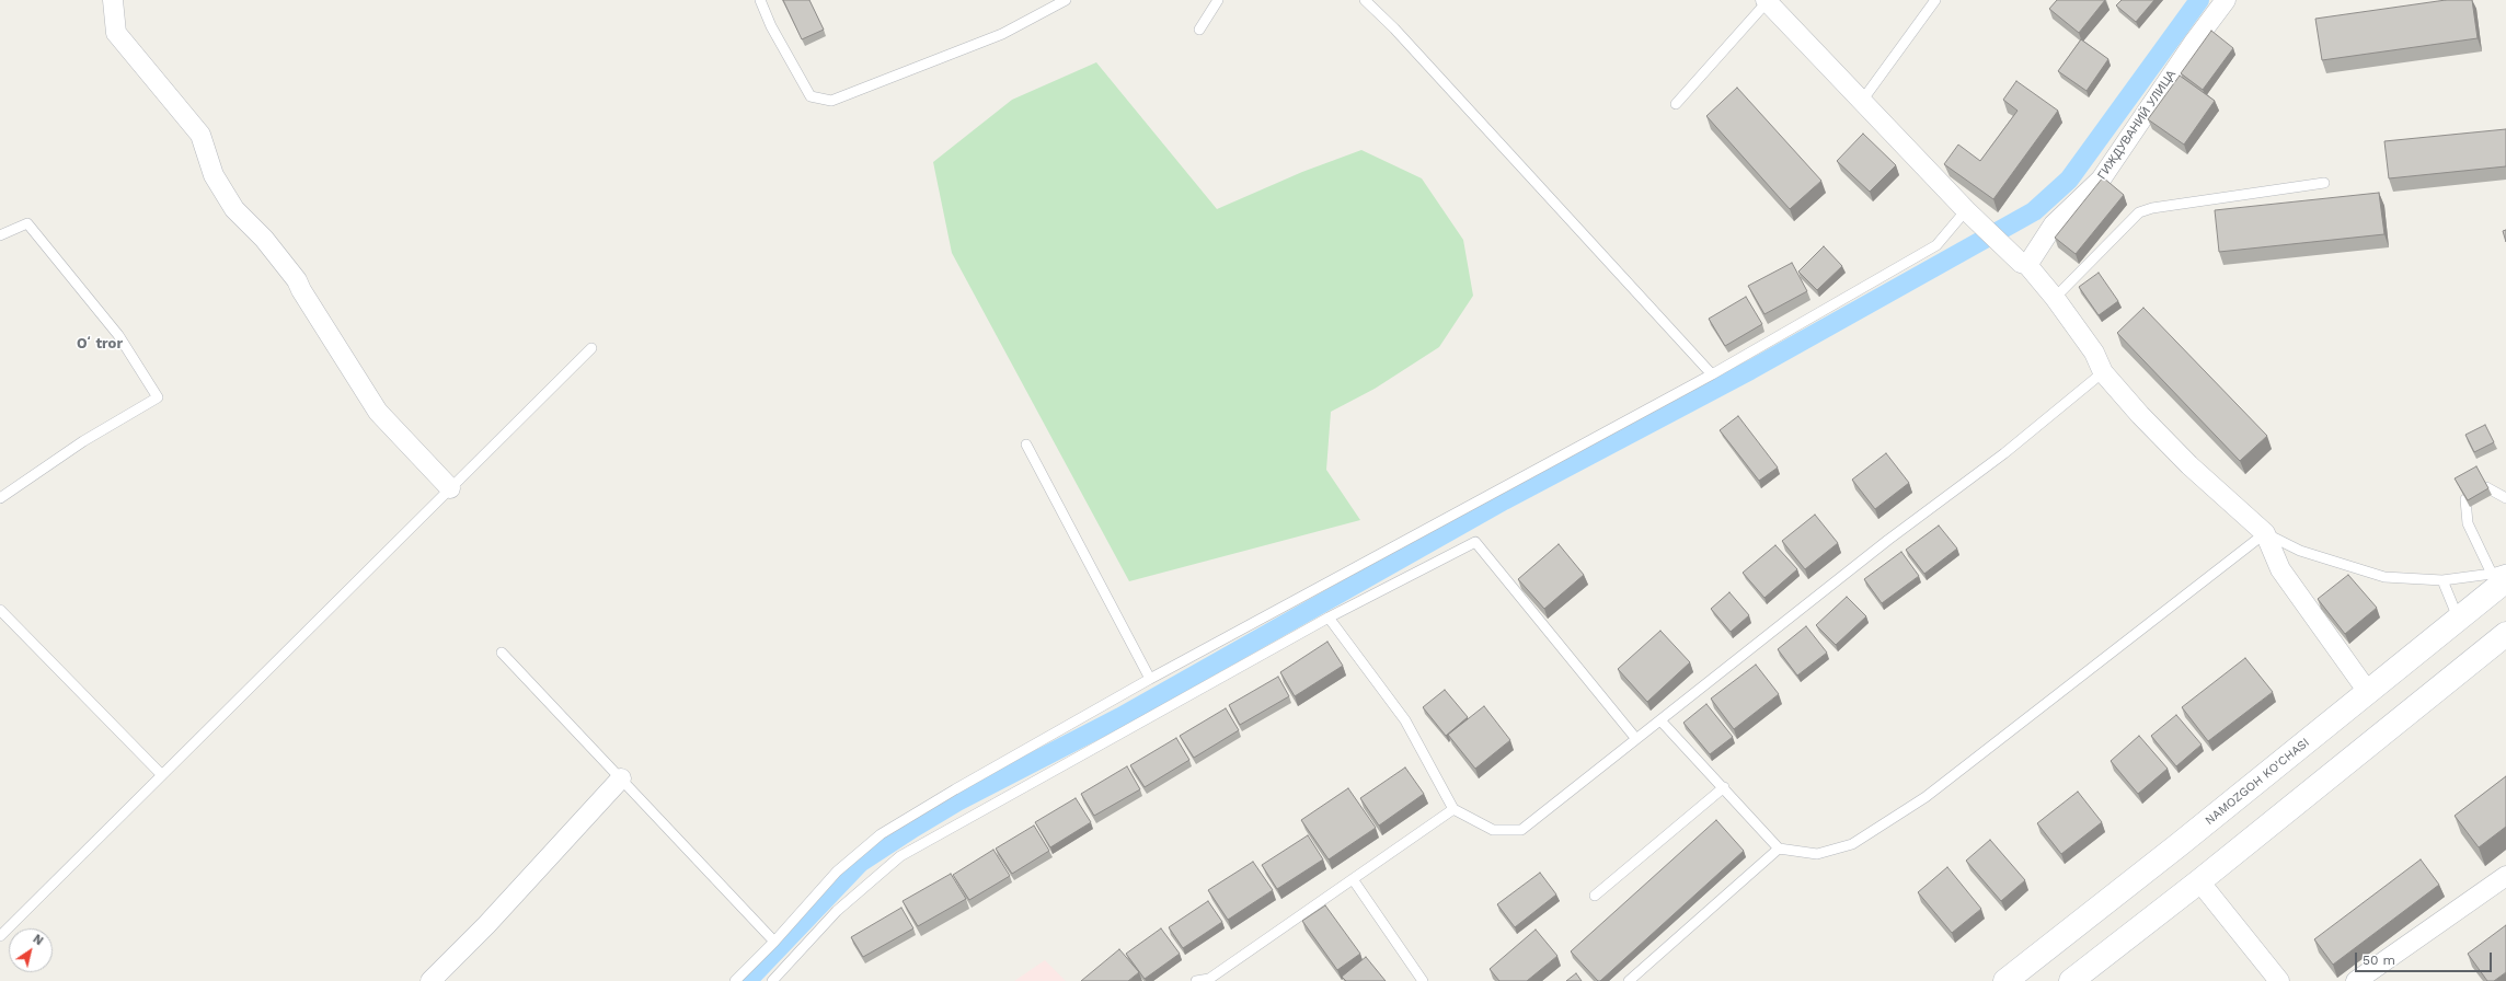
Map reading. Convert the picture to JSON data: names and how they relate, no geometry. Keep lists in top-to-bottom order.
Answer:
{
  "streets": {
    "main road": ["NAMOZGOH KO'CHASI"],
    "street": ["ГИЖДУВАНИЙ УЛИЦА"]
  },
  "districts": ["Oʻtror"],
  "scale_bar": "50 m",
  "north": "top right"
}
